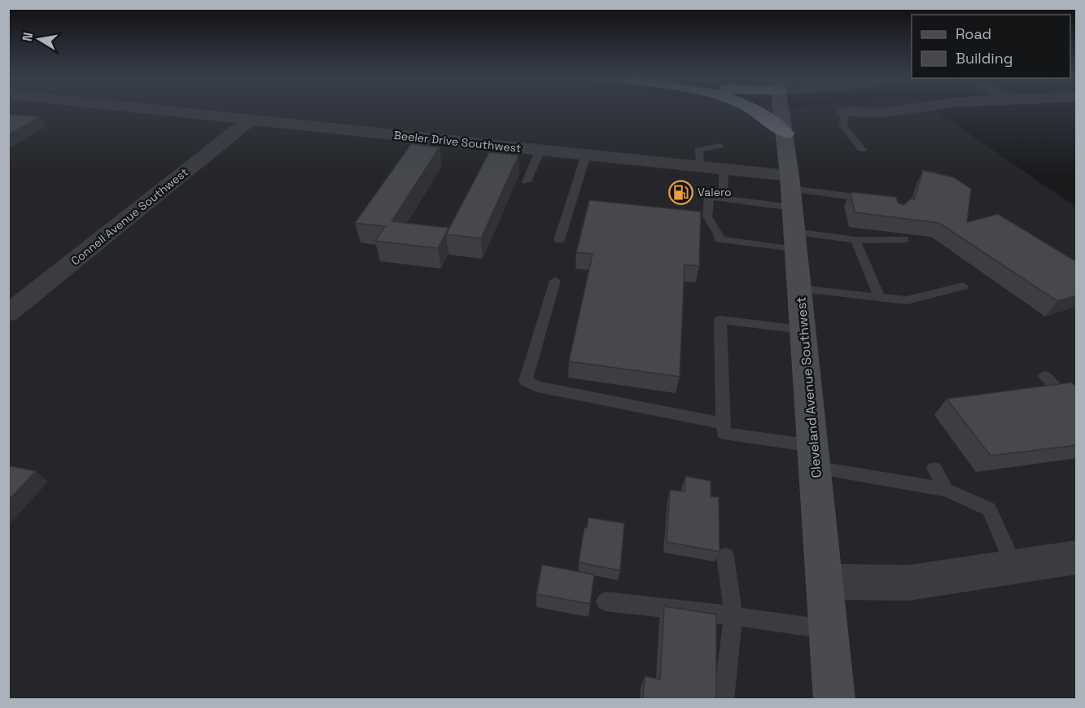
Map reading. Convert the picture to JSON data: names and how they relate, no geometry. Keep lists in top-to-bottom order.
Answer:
{
  "streets": {
    "main road": ["Cleveland Avenue Southwest"],
    "street": ["Beeler Drive Southwest", "Connell Avenue Southwest"]
  },
  "crossings": [
    ["Beeler Drive Southwest", "Connell Avenue Southwest"],
    ["Beeler Drive Southwest", "Cleveland Avenue Southwest"]
  ],
  "places": {
    "fuel station": ["Valero"]
  },
  "legend": ["Road", "Building"],
  "north": "left"
}
